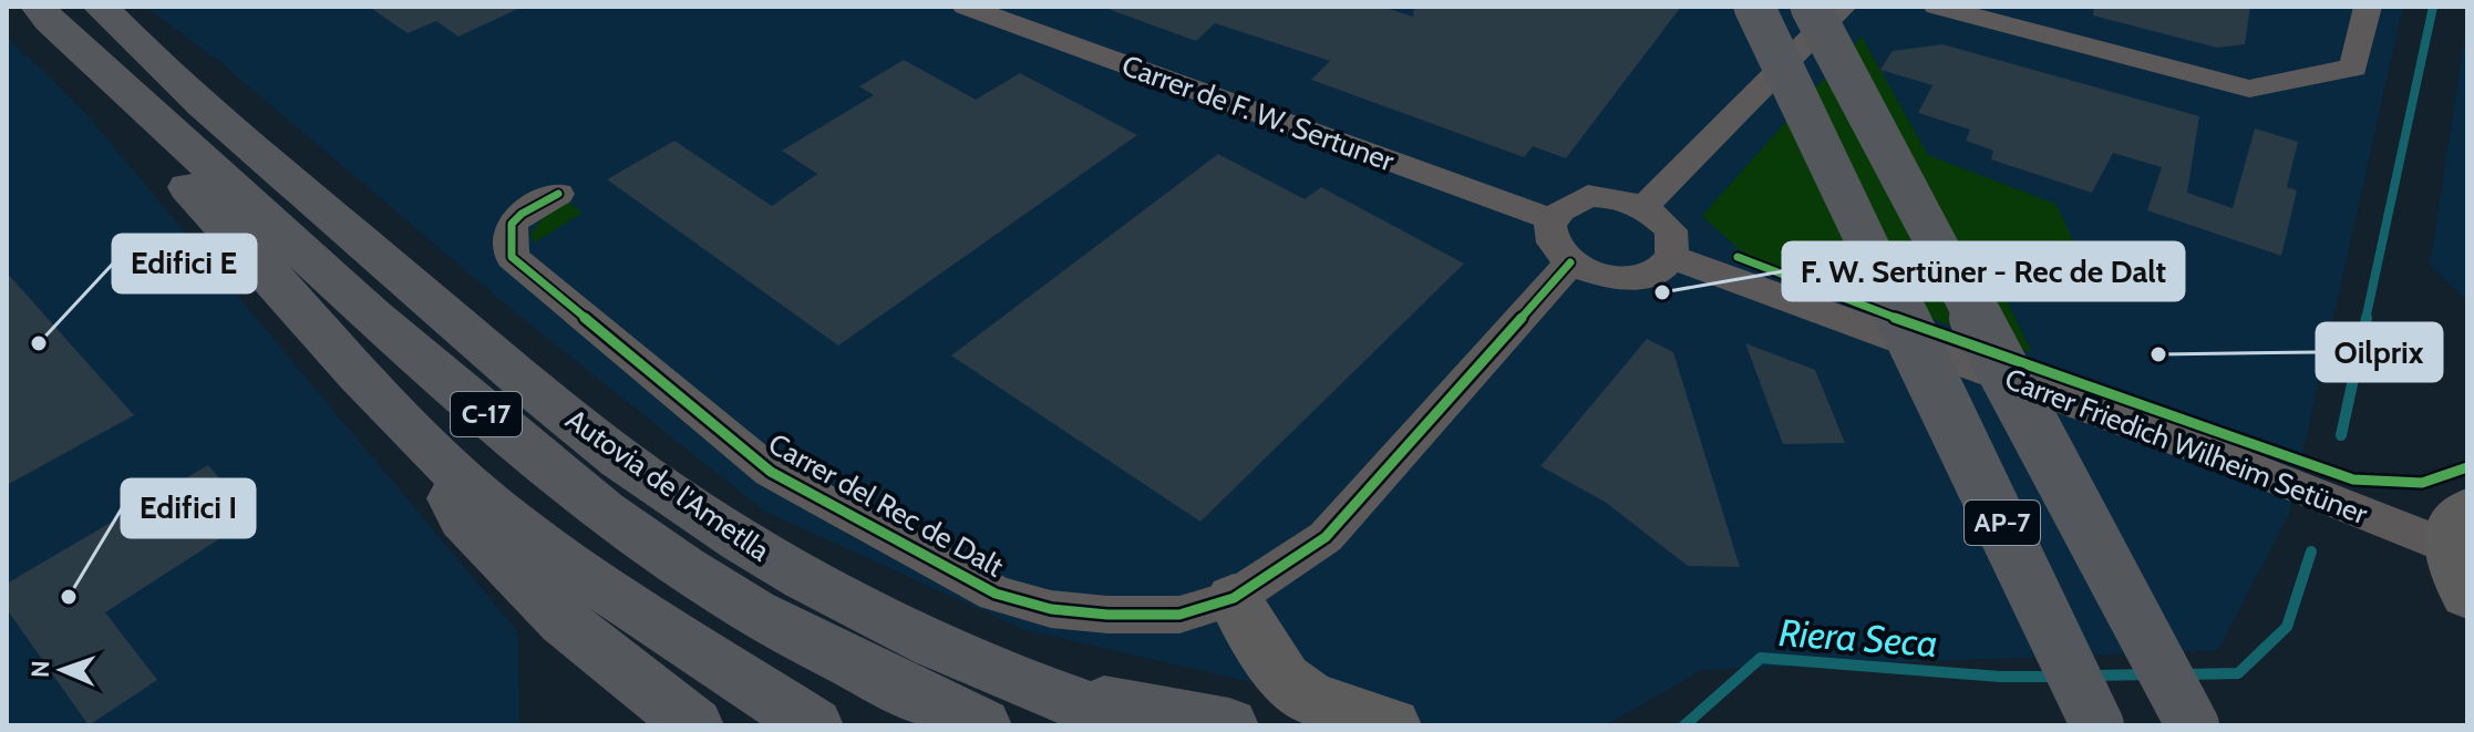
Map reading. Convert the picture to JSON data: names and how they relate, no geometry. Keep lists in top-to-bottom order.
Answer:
{
  "streets": {
    "highway": ["C-17", "Autovia de l'Ametlla", "AP-7"],
    "street": ["Carrer de F. W. Sertuner", "Carrer Friedich Wilheim Setüner", "Carrer del Rec de Dalt"]
  },
  "crossings": [
    ["Carrer de F. W. Sertuner", "Carrer Friedich Wilheim Setüner"],
    ["Carrer de F. W. Sertuner", "Carrer del Rec de Dalt"],
    ["Carrer Friedich Wilheim Setüner", "Carrer del Rec de Dalt"]
  ],
  "water": ["Riera Seca"],
  "places": [
    "F. W. Sertüner - Rec de Dalt",
    "Edifici E",
    "Oilprix",
    "Edifici I"
  ],
  "north": "left"
}
